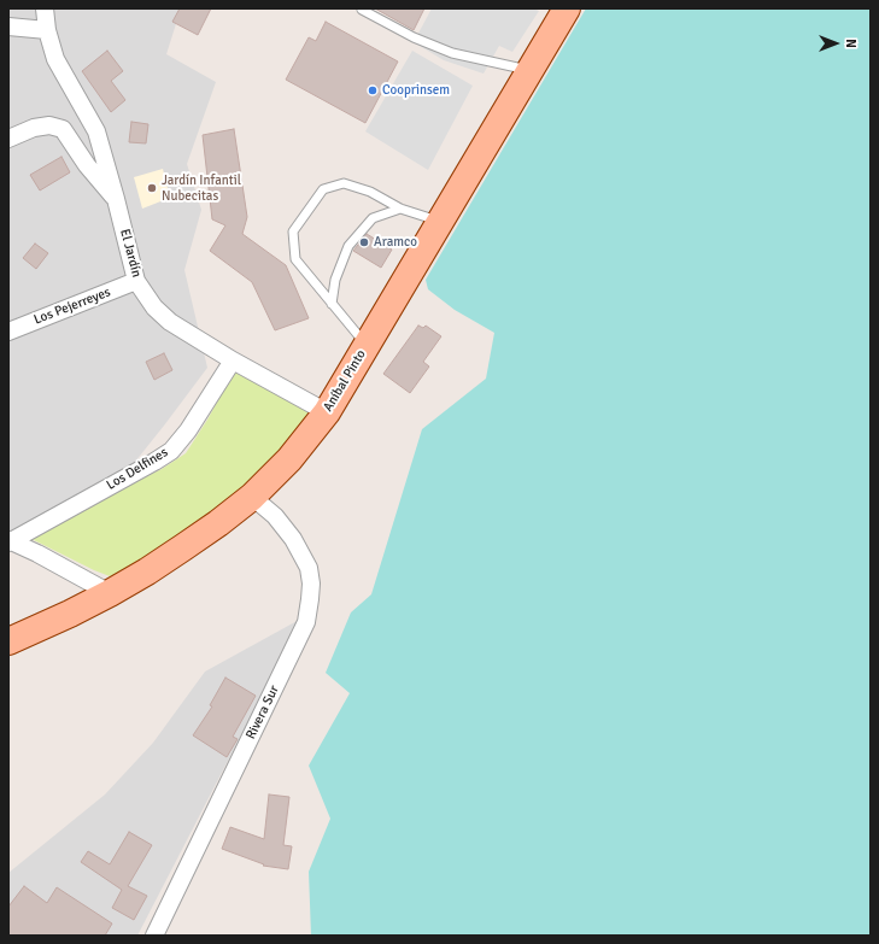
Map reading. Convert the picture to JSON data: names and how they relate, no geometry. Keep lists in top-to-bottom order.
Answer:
{
  "streets": {
    "main road": ["Aníbal Pinto"],
    "street": [
      "El Jardín",
      "Los Pejerreyes",
      "Los Delfines",
      "Rivera Sur"
    ]
  },
  "crossings": [
    ["El Jardín", "Los Pejerreyes"],
    ["El Jardín", "Aníbal Pinto"],
    ["El Jardín", "Los Delfines"],
    ["Aníbal Pinto", "Rivera Sur"]
  ],
  "places": ["Cooprinsem", "Jardín Infantil Nubecitas", "Aramco"],
  "north": "right"
}
